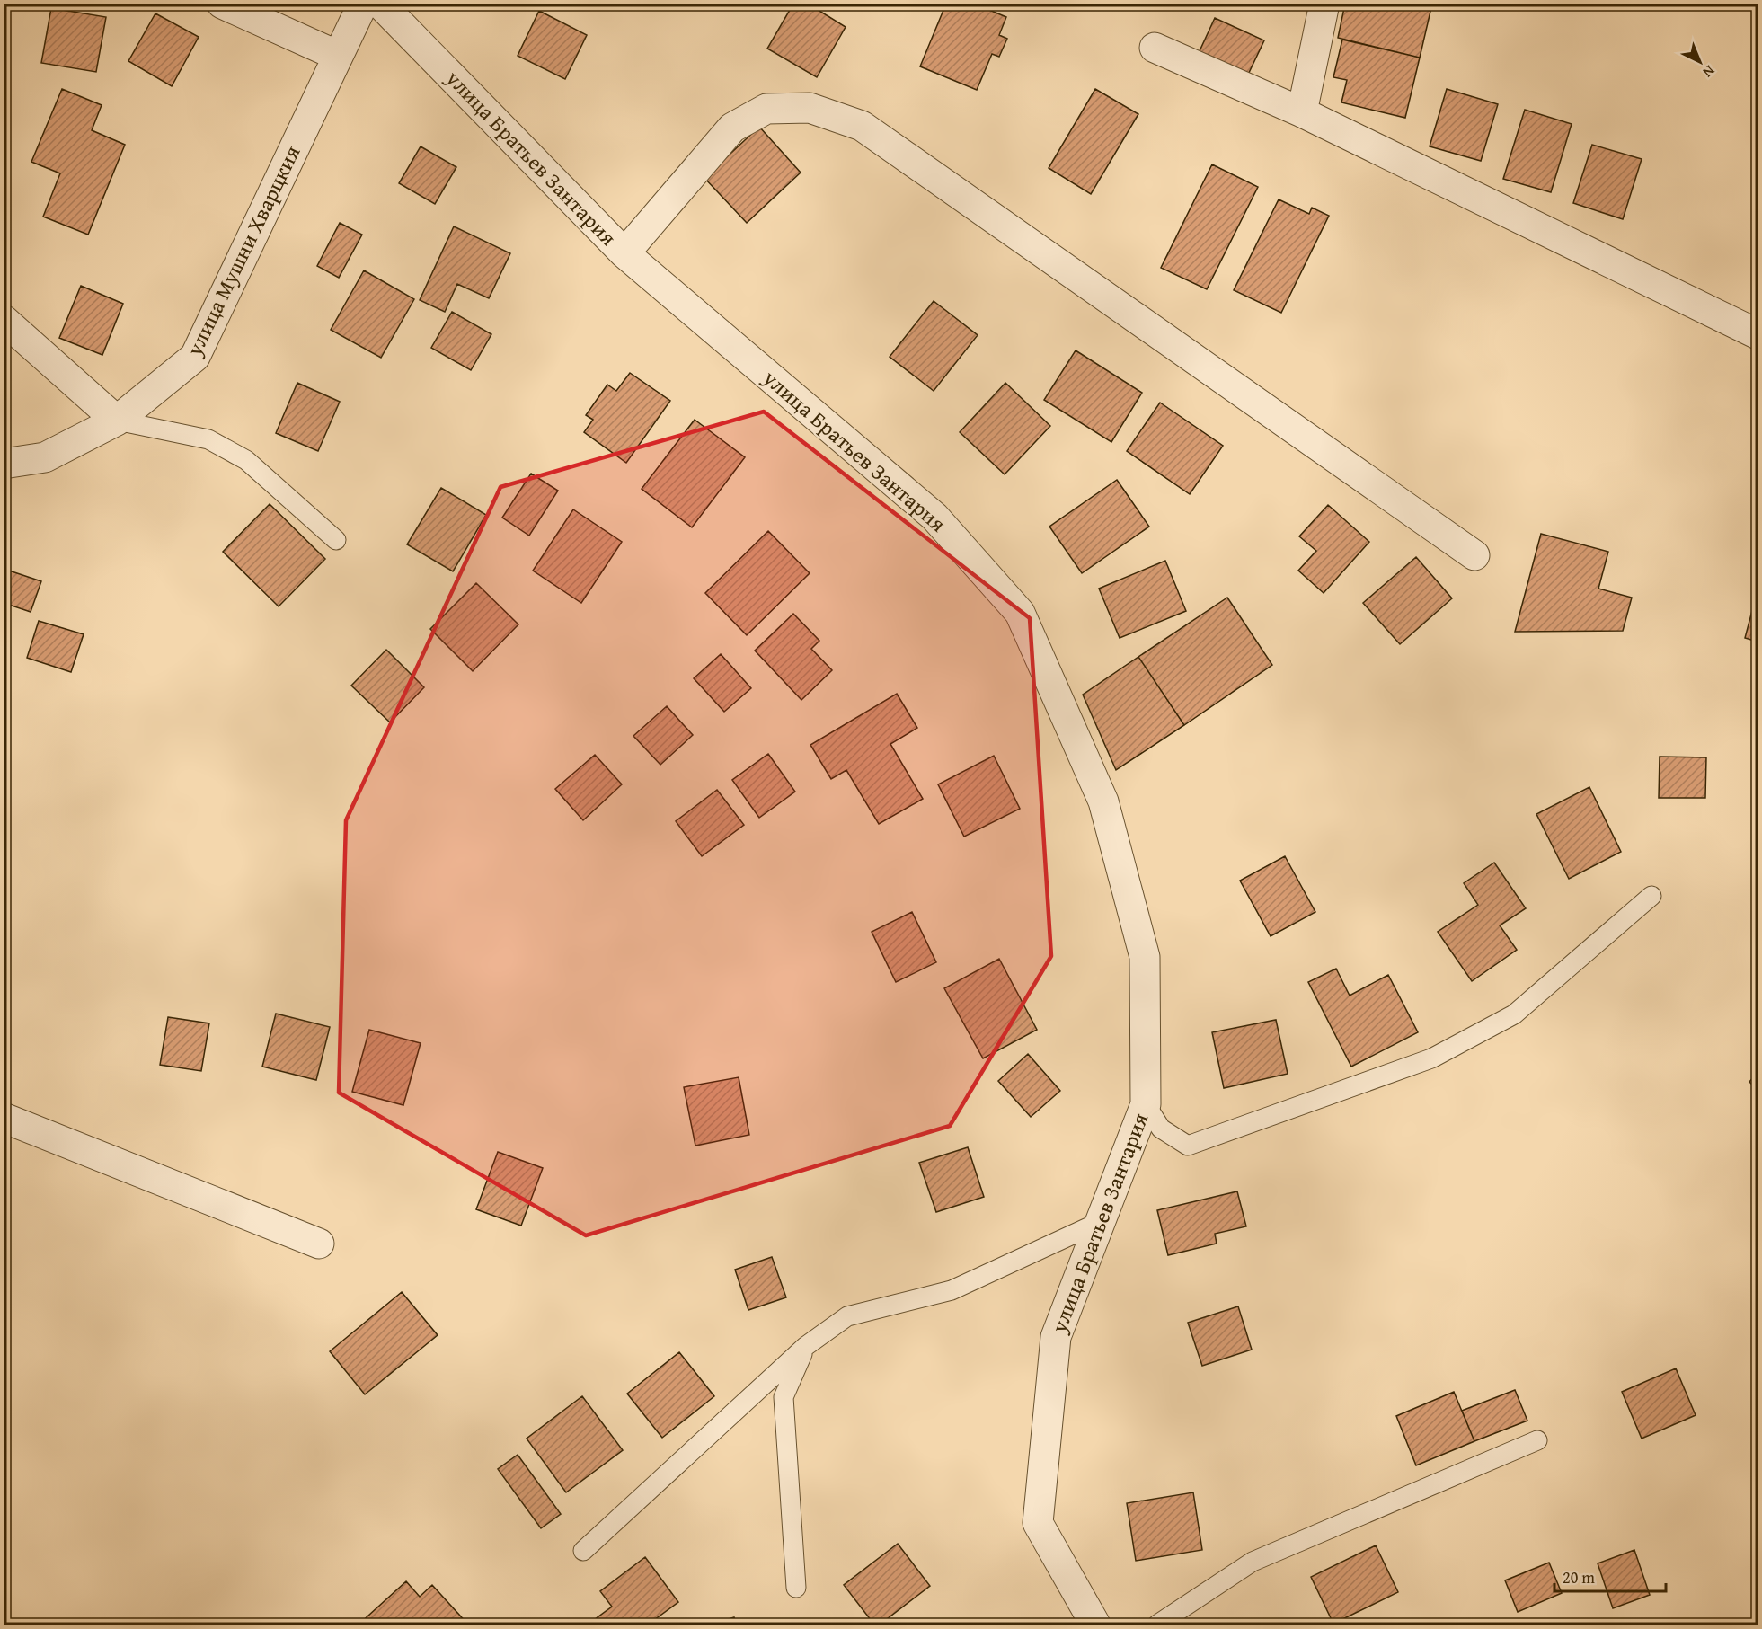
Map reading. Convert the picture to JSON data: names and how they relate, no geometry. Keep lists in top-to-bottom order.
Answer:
{
  "streets": {
    "street": ["улица Братьев Зантария", "улица Мушни Хварцкия"]
  },
  "scale_bar": "20 m",
  "north": "bottom right"
}
